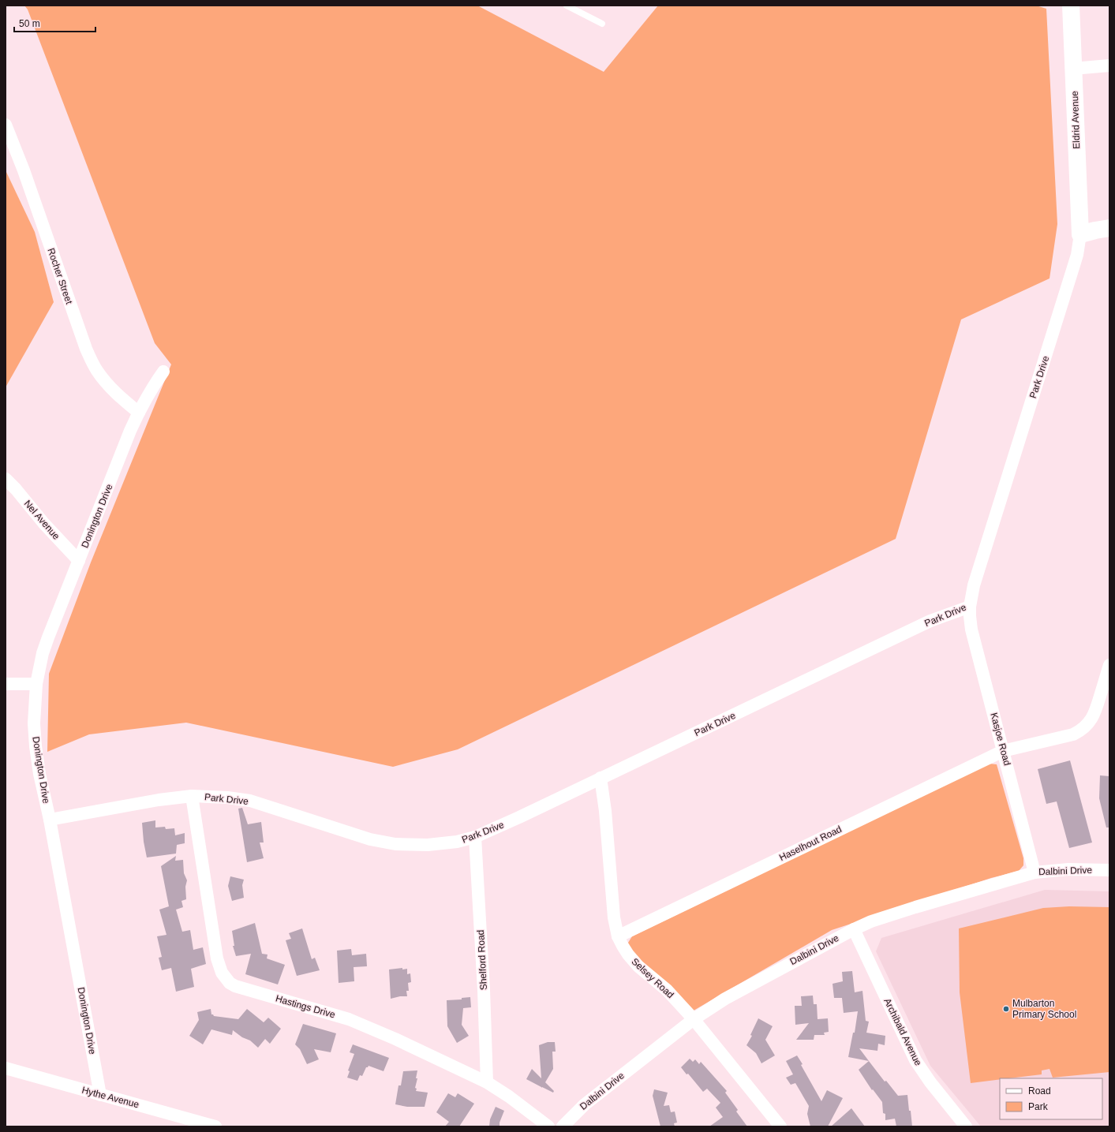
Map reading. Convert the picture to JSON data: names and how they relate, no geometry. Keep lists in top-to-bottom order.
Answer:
{
  "streets": {
    "street": [
      "Eldrid Avenue",
      "Rocher Street",
      "Park Drive",
      "Donington Drive",
      "Nel Avenue",
      "Kasjoe Road",
      "Haselhout Road",
      "Dalbini Drive",
      "Shelford Road",
      "Selsey Road",
      "Hastings Drive",
      "Archibald Avenue",
      "Hythe Avenue"
    ]
  },
  "crossings": [
    ["Eldrid Avenue", "Park Drive"],
    ["Rocher Street", "Donington Drive"],
    ["Park Drive", "Donington Drive"],
    ["Park Drive", "Kasjoe Road"],
    ["Park Drive", "Shelford Road"],
    ["Park Drive", "Selsey Road"],
    ["Park Drive", "Hastings Drive"],
    ["Donington Drive", "Nel Avenue"],
    ["Donington Drive", "Hythe Avenue"],
    ["Kasjoe Road", "Haselhout Road"],
    ["Kasjoe Road", "Dalbini Drive"],
    ["Haselhout Road", "Selsey Road"],
    ["Dalbini Drive", "Selsey Road"],
    ["Dalbini Drive", "Archibald Avenue"],
    ["Shelford Road", "Hastings Drive"]
  ],
  "places": ["Mulbarton Primary School"],
  "legend": ["Road", "Park"],
  "scale_bar": "50 m"
}
